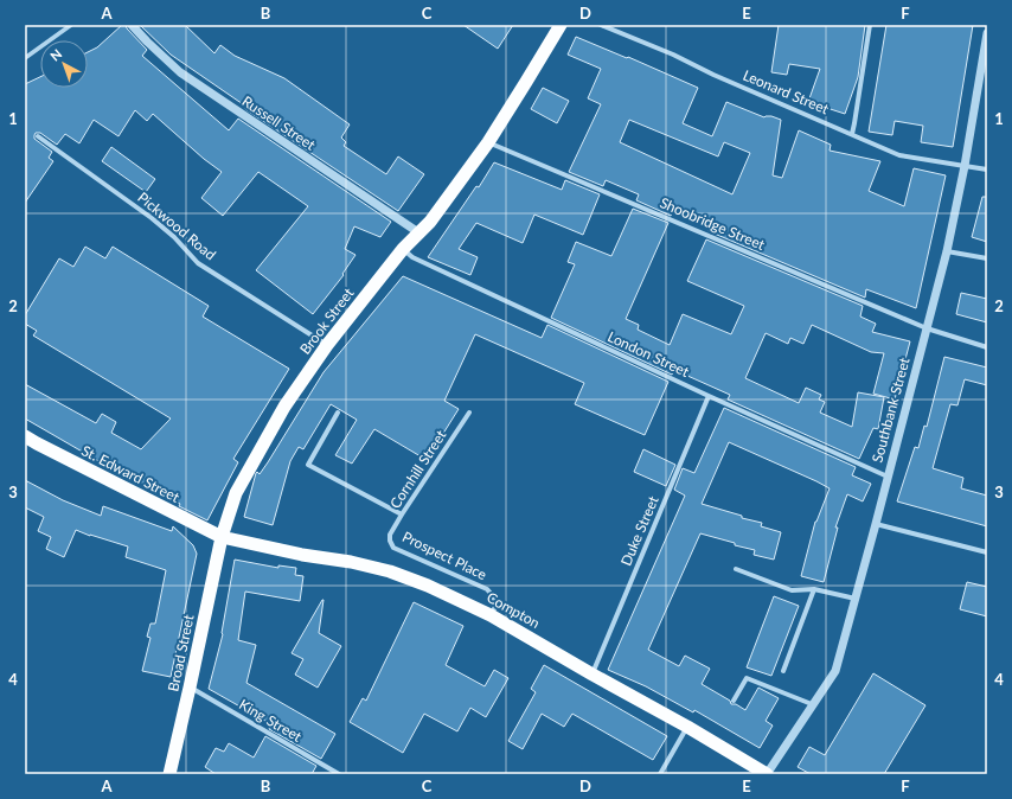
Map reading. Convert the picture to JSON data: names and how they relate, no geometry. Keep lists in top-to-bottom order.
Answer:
{
  "streets": {
    "highway": [
      "Brook Street",
      "St. Edward Street",
      "Compton",
      "Broad Street"
    ],
    "street": [
      "Leonard Street",
      "Russell Street",
      "Shoobridge Street",
      "Pickwood Road",
      "London Street",
      "Southbank Street",
      "Cornhill Street",
      "Duke Street",
      "Prospect Place",
      "King Street"
    ]
  },
  "crossings": [
    ["Leonard Street", "Southbank Street"],
    ["Russell Street", "Brook Street"],
    ["Shoobridge Street", "Brook Street"],
    ["Shoobridge Street", "Southbank Street"],
    ["Pickwood Road", "Brook Street"],
    ["Brook Street", "London Street"],
    ["Brook Street", "St. Edward Street"],
    ["Brook Street", "Compton"],
    ["Brook Street", "Broad Street"],
    ["London Street", "Southbank Street"],
    ["London Street", "Duke Street"],
    ["Southbank Street", "Compton"],
    ["Cornhill Street", "Prospect Place"],
    ["St. Edward Street", "Compton"],
    ["St. Edward Street", "Broad Street"],
    ["Duke Street", "Compton"],
    ["Prospect Place", "Compton"],
    ["Compton", "Broad Street"],
    ["Broad Street", "King Street"]
  ],
  "north": "top left",
  "grid": {
    "columns": [
      "A",
      "B",
      "C",
      "D",
      "E",
      "F"
    ],
    "rows": [
      "1",
      "2",
      "3",
      "4"
    ]
  }
}
